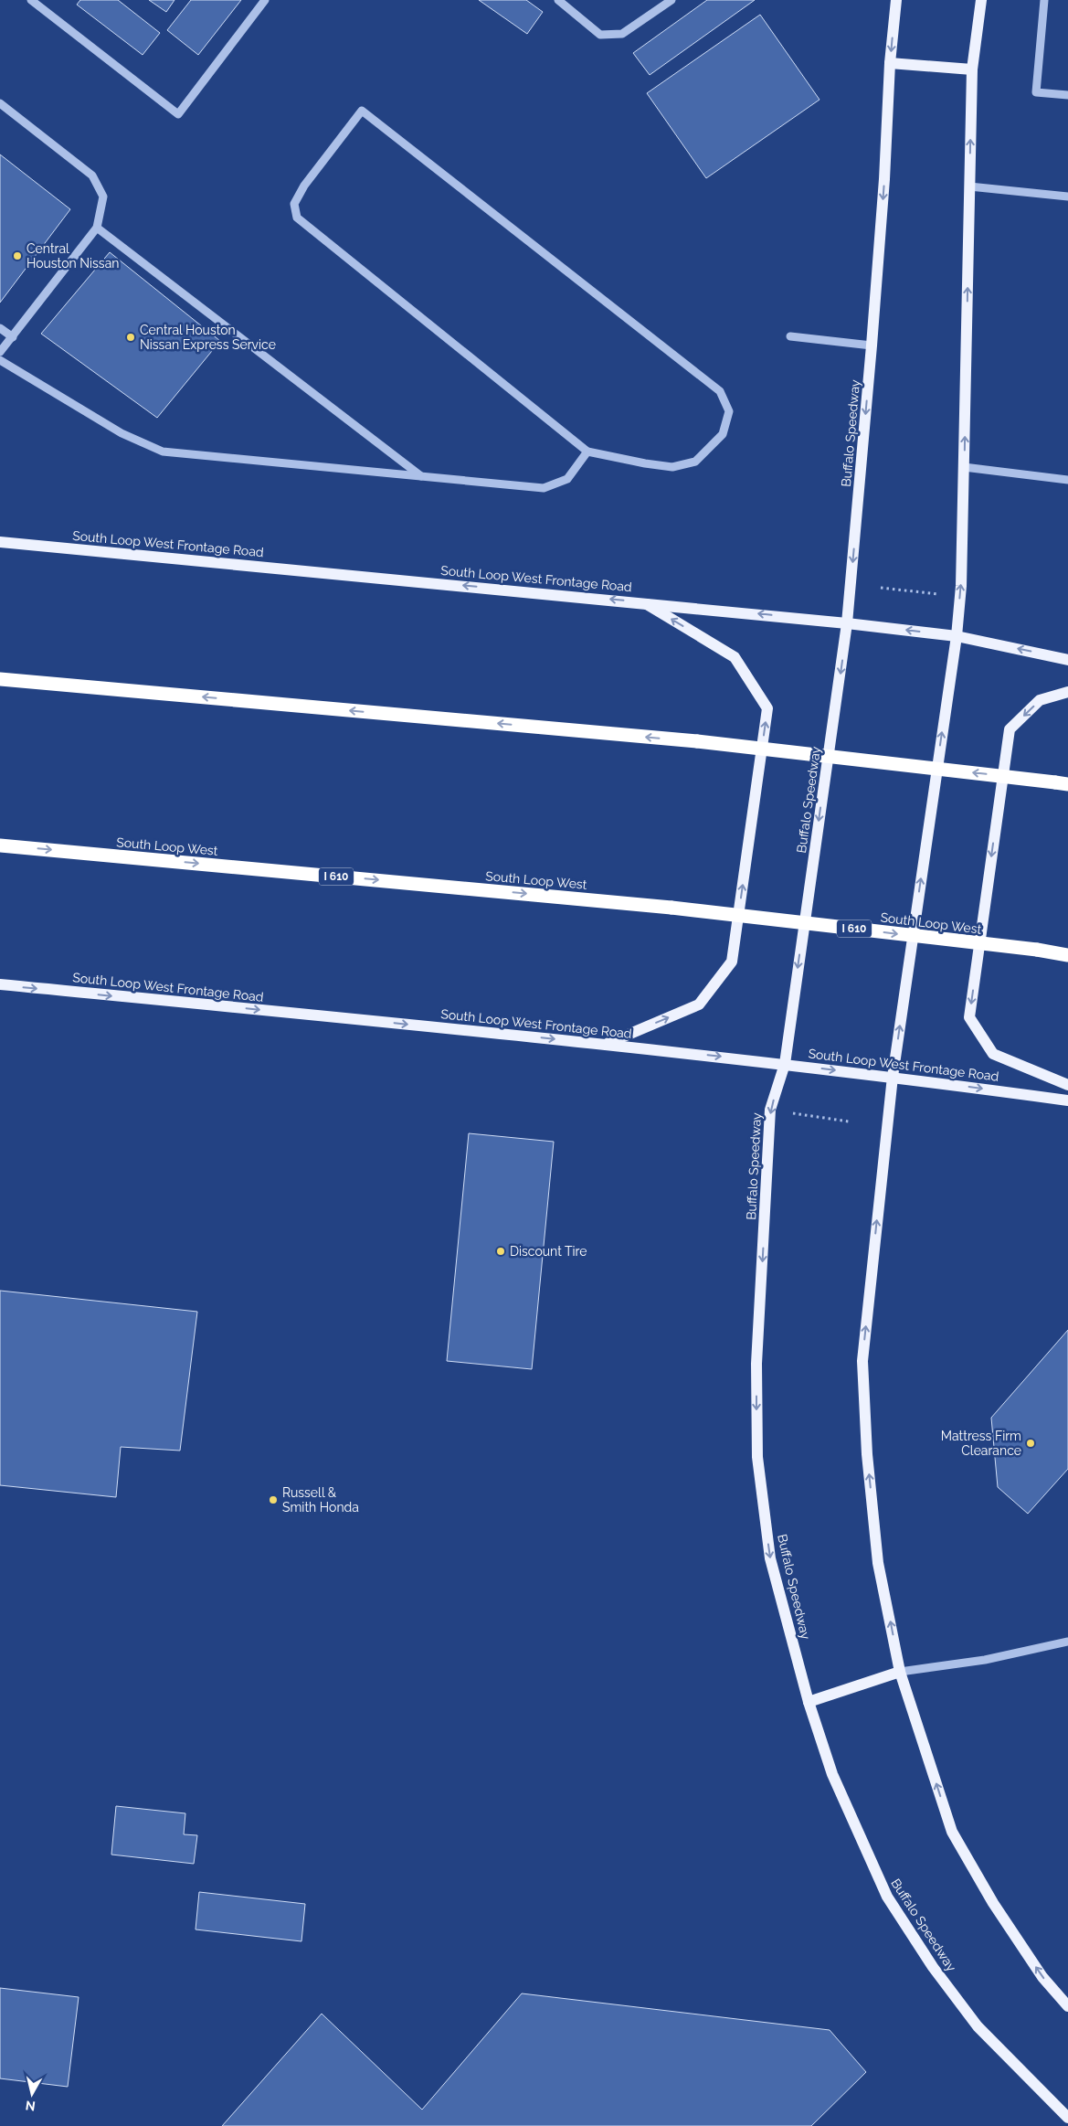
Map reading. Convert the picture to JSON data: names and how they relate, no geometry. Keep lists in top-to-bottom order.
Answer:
{
  "streets": {
    "highway": ["South Loop West", "I 610"],
    "main road": ["Buffalo Speedway", "South Loop West Frontage Road"]
  },
  "crossings": [
    ["Buffalo Speedway", "South Loop West Frontage Road"]
  ],
  "one_way": ["South Loop West"],
  "places": [
    "Central Houston Nissan",
    "Central Houston Nissan Express Service",
    "Discount Tire",
    "Mattress Firm Clearance",
    "Russell & Smith Honda"
  ],
  "north": "bottom"
}
